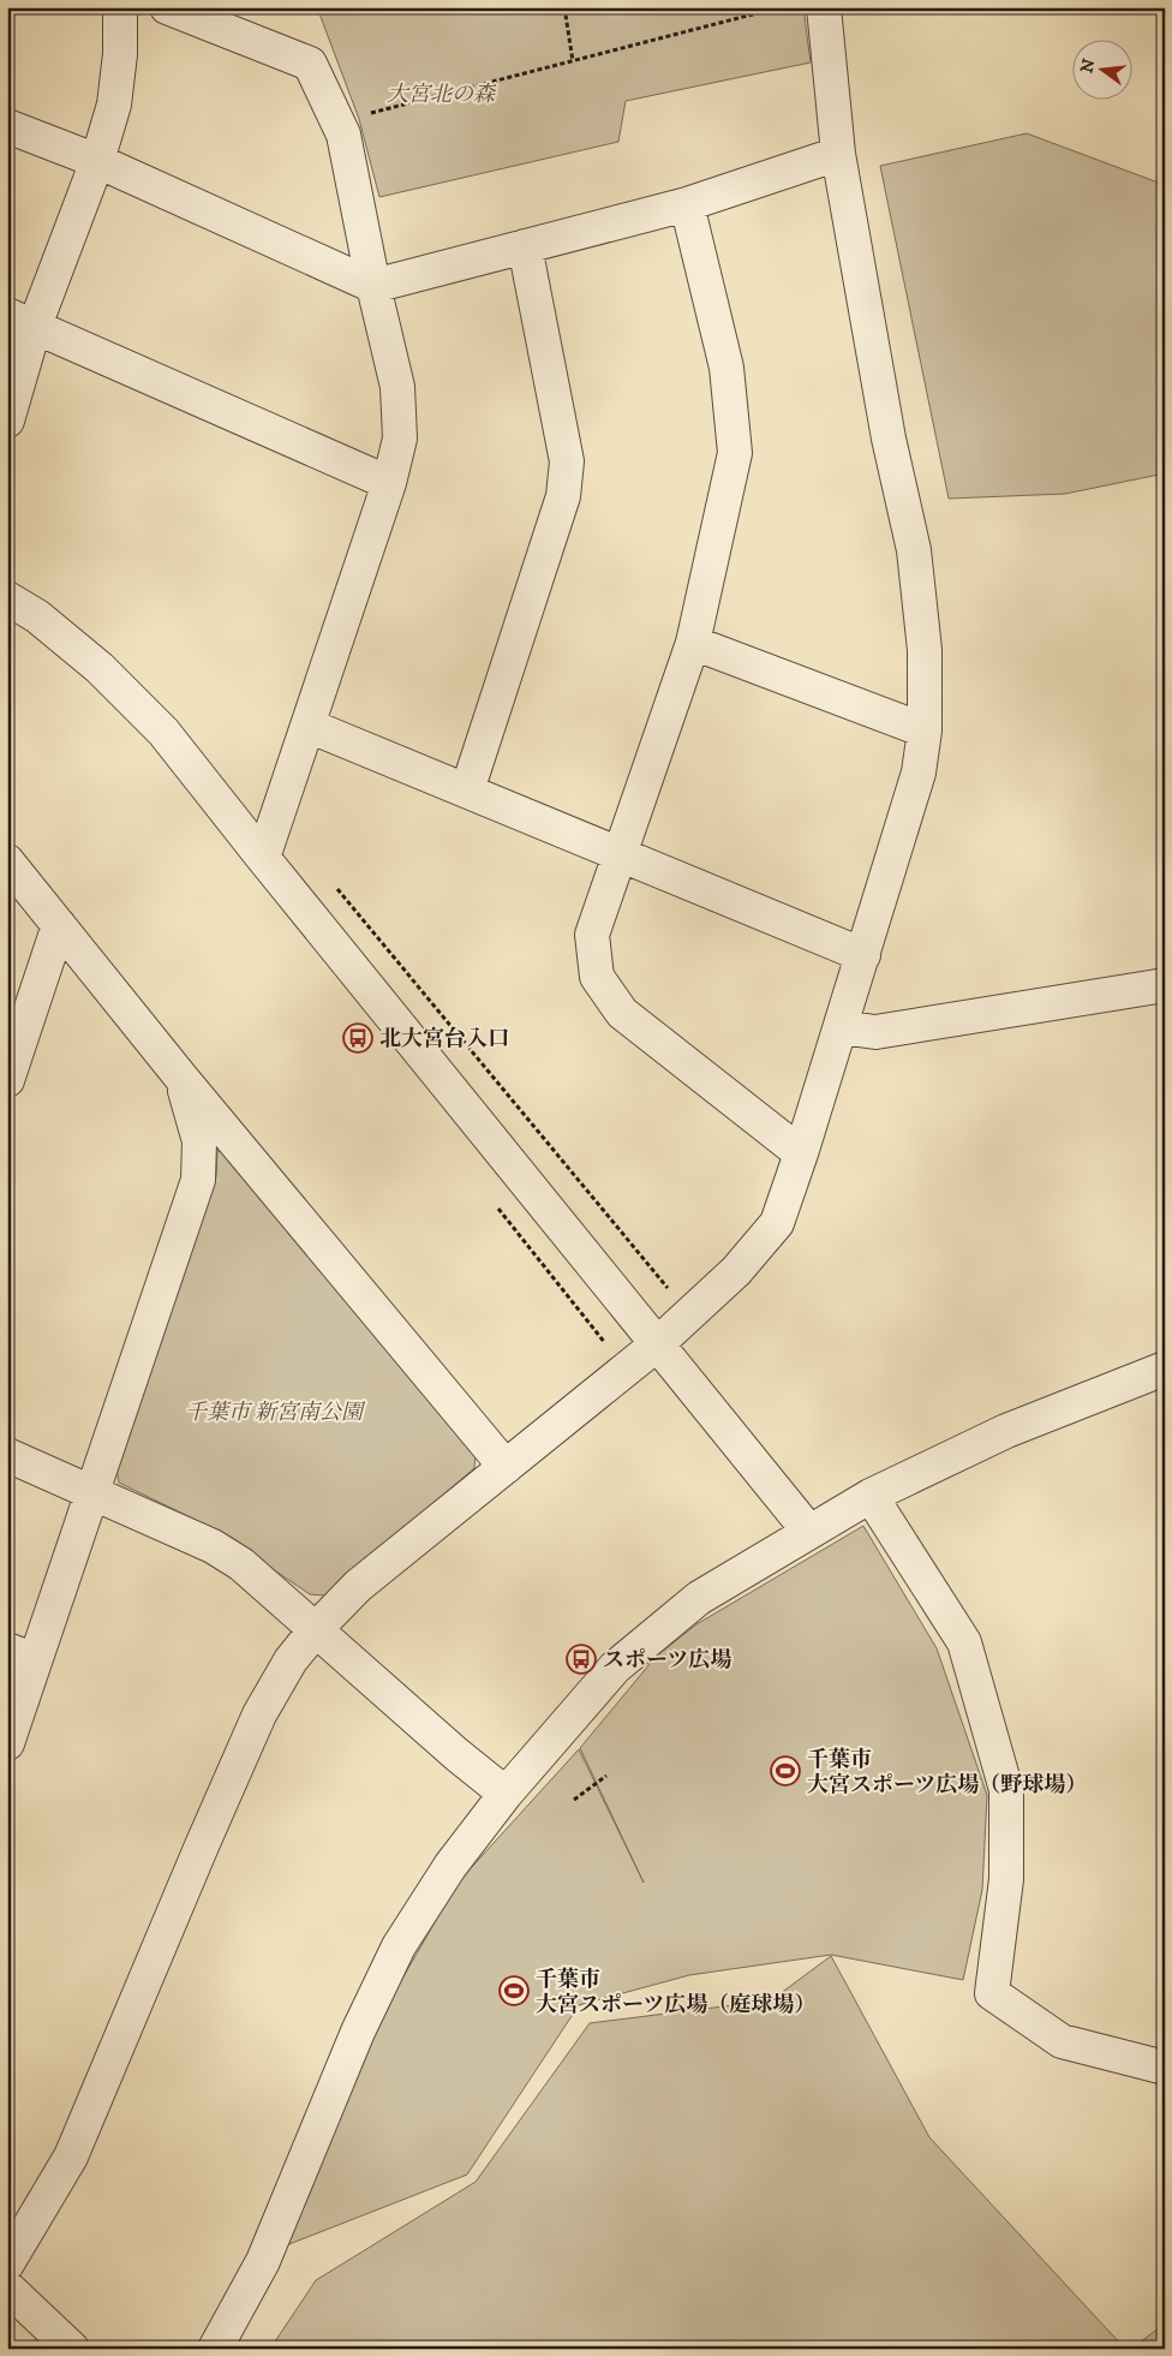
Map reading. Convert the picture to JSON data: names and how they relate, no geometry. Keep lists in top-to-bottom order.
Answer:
{
  "parks": ["大宮北の森", "千葉市 新宮南公園"],
  "places": {
    "bus stop": ["北大宮台入口", "スポーツ広場"],
    "sports": ["千葉市 大宮スポーツ広場（野球場）", "千葉市 大宮スポーツ広場（庭球場）"]
  },
  "north": "left"
}
